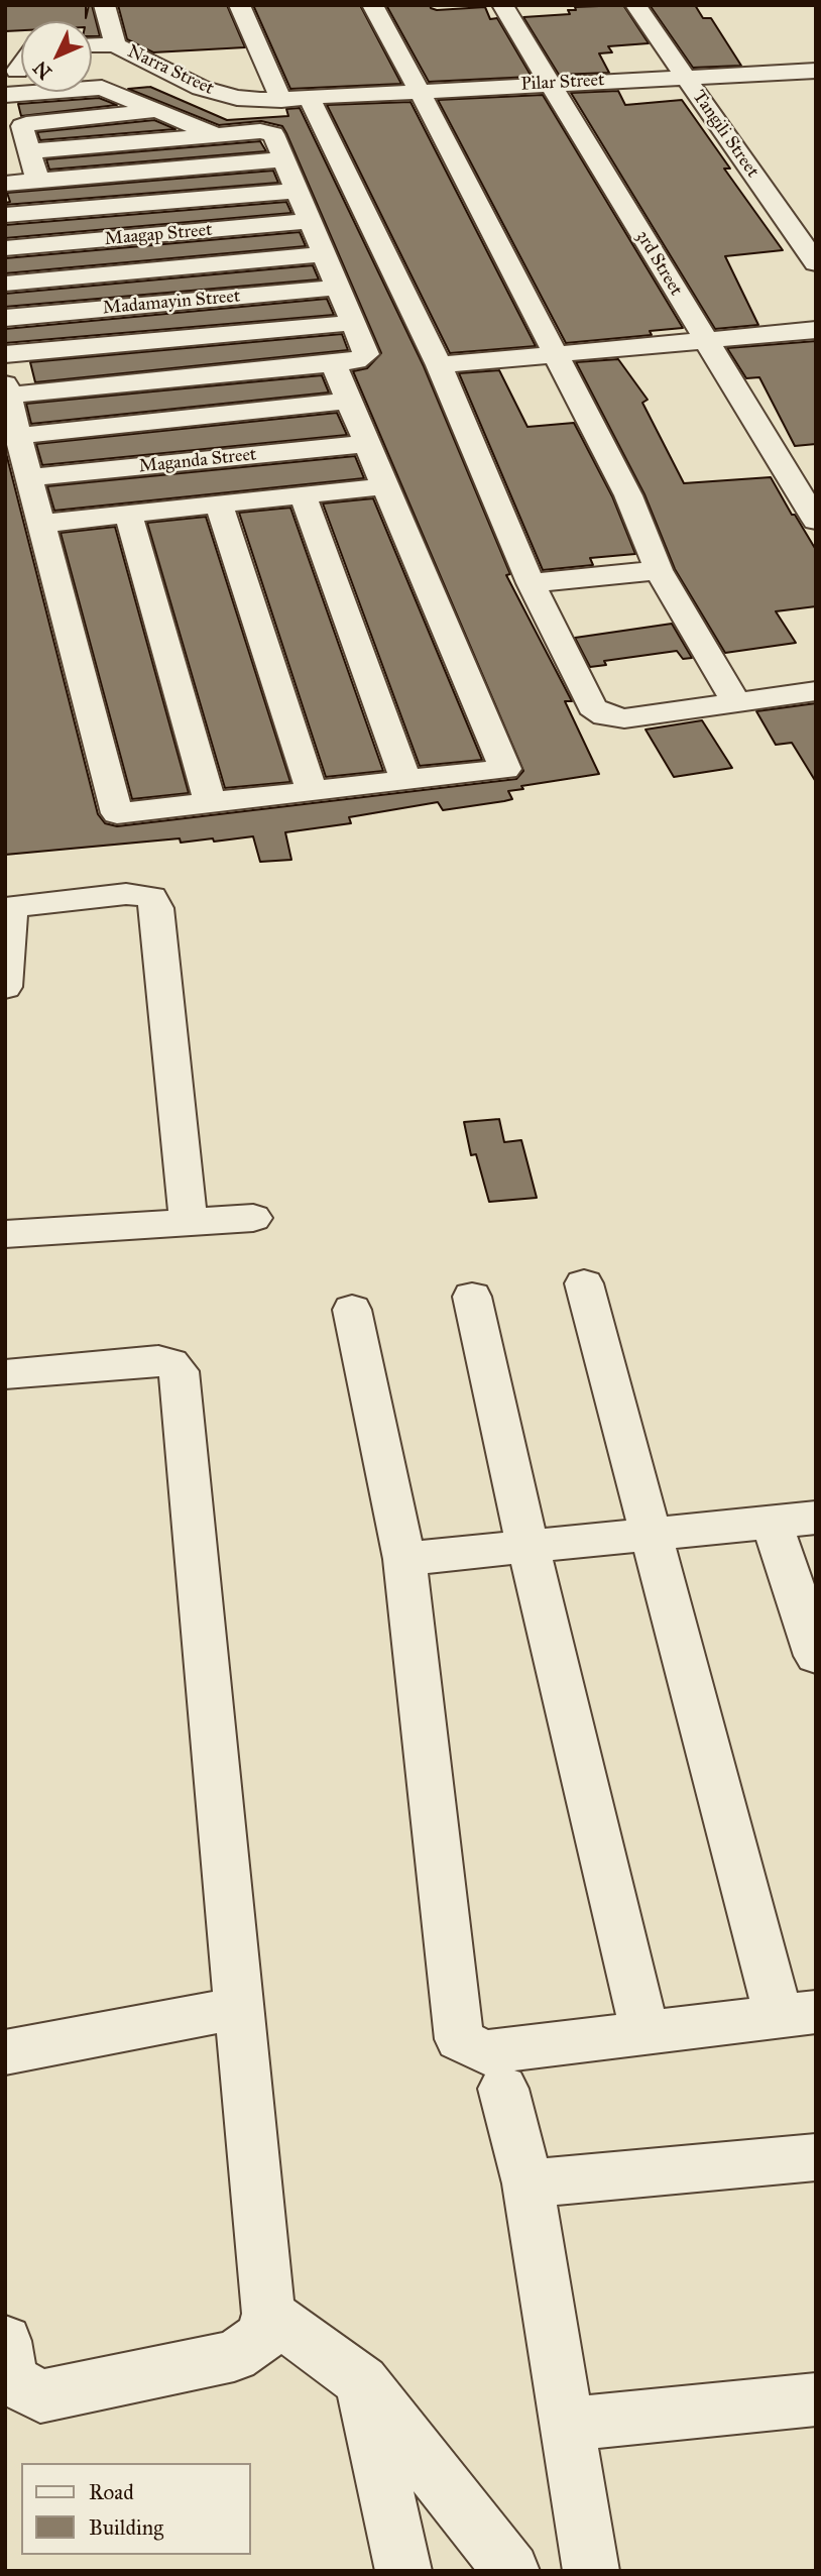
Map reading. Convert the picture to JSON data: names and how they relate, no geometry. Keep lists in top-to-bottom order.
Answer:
{
  "streets": {
    "street": [
      "Narra Street",
      "Pilar Street",
      "Tangili Street",
      "Maagap Street",
      "3rd Street",
      "Madamayin Street",
      "Maganda Street"
    ]
  },
  "crossings": [
    ["Narra Street", "Pilar Street"],
    ["Pilar Street", "Tangili Street"],
    ["Pilar Street", "3rd Street"]
  ],
  "legend": ["Road", "Building"],
  "north": "bottom left"
}
